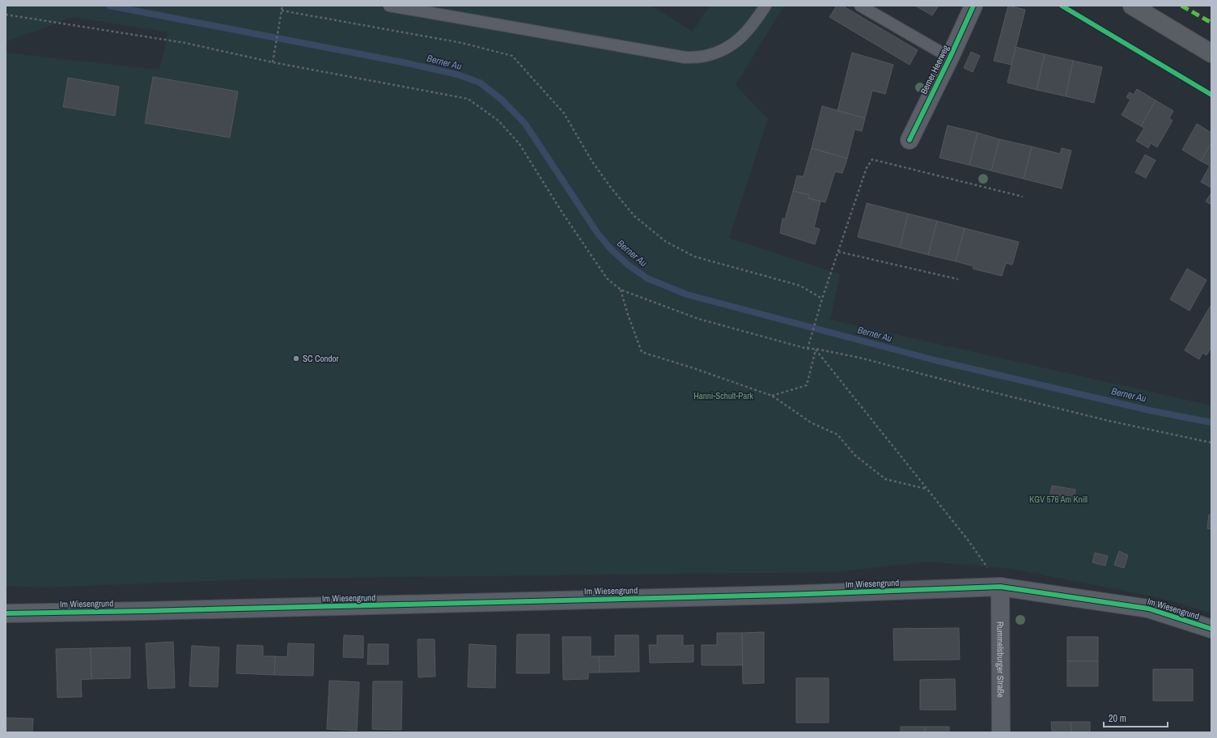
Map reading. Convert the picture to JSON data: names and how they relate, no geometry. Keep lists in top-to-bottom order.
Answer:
{
  "streets": {
    "street": ["Berner Heerweg", "Im Wiesengrund", "Rummelsburger Straße"]
  },
  "crossings": [
    ["Im Wiesengrund", "Rummelsburger Straße"]
  ],
  "water": ["Berner Au"],
  "parks": ["Hanni-Schult-Park", "KGV 576 Am Knill"],
  "places": ["SC Condor"],
  "scale_bar": "20 m"
}
